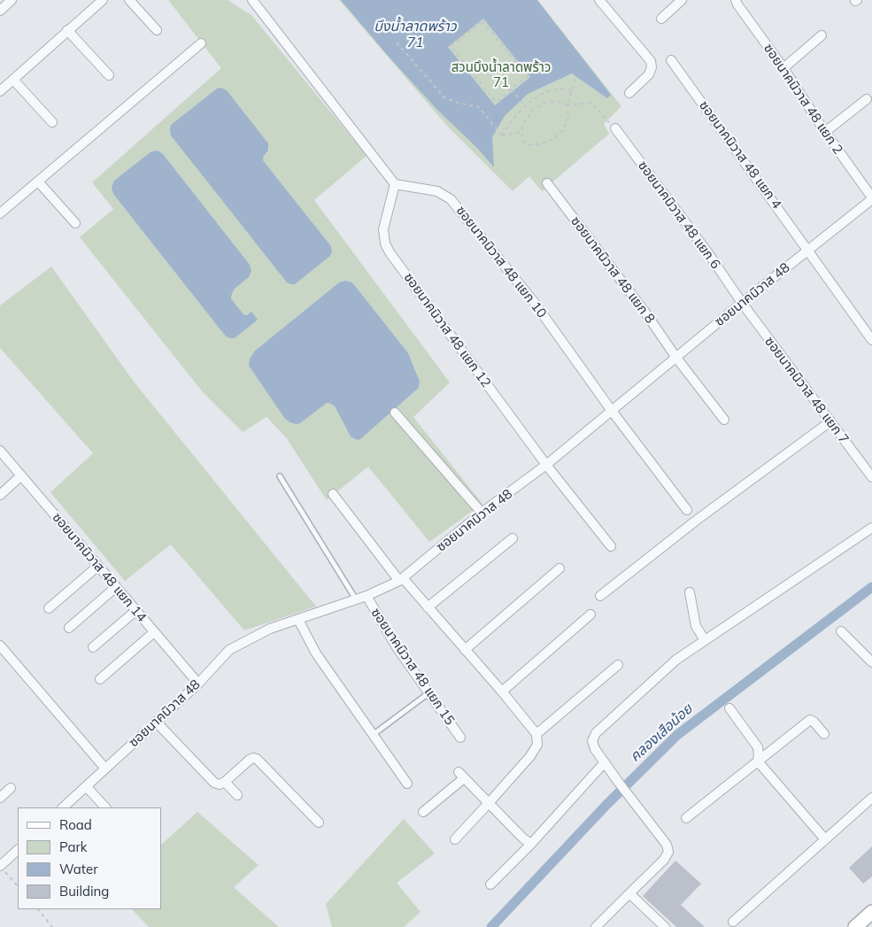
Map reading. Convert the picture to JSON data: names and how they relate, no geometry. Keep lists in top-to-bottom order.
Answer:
{
  "streets": {
    "street": [
      "ซอยนาคนิวาส 48 แยก 2",
      "ซอยนาคนิวาส 48 แยก 4",
      "ซอยนาคนิวาส 48 แยก 6",
      "ซอยนาคนิวาส 48 แยก 10",
      "ซอยนาคนิวาส 48 แยก 8",
      "ซอยนาคนิวาส 48",
      "ซอยนาคนิวาส 48 แยก 12",
      "ซอยนาคนิวาส 48 แยก 7",
      "ซอยนาคนิวาส 48 แยก 14",
      "ซอยนาคนิวาส 48 แยก 15"
    ]
  },
  "crossings": [
    ["ซอยนาคนิวาส 48 แยก 2", "ซอยนาคนิวาส 48"],
    ["ซอยนาคนิวาส 48 แยก 4", "ซอยนาคนิวาส 48"],
    ["ซอยนาคนิวาส 48 แยก 6", "ซอยนาคนิวาส 48"],
    ["ซอยนาคนิวาส 48 แยก 6", "ซอยนาคนิวาส 48 แยก 7"],
    ["ซอยนาคนิวาส 48 แยก 10", "ซอยนาคนิวาส 48"],
    ["ซอยนาคนิวาส 48 แยก 10", "ซอยนาคนิวาส 48 แยก 12"],
    ["ซอยนาคนิวาส 48 แยก 8", "ซอยนาคนิวาส 48"],
    ["ซอยนาคนิวาส 48", "ซอยนาคนิวาส 48 แยก 12"],
    ["ซอยนาคนิวาส 48", "ซอยนาคนิวาส 48 แยก 7"],
    ["ซอยนาคนิวาส 48", "ซอยนาคนิวาส 48 แยก 14"],
    ["ซอยนาคนิวาส 48", "ซอยนาคนิวาส 48 แยก 15"]
  ],
  "water": ["บึงน้ำลาดพร้าว 71", "คลองเสือน้อย"],
  "parks": ["สวนบึงน้ำลาดพร้าว 71"],
  "legend": [
    "Road",
    "Park",
    "Water",
    "Building"
  ]
}
